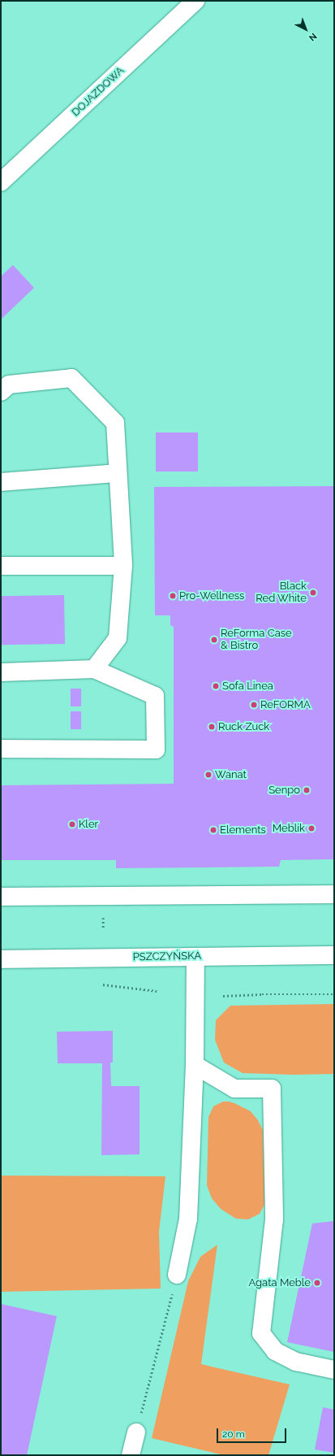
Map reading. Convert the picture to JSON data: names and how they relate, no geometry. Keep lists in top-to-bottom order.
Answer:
{
  "streets": {
    "main road": ["DOJAZDOWA", "PSZCZYŃSKA"]
  },
  "places": [
    "Black Red White",
    "Pro-Wellness",
    "ReForma Case & Bistro",
    "Sofa Linea",
    "ReFORMA",
    "Ruck Zuck",
    "Wanat",
    "Senpo",
    "Kler",
    "Meblik",
    "Elements",
    "Agata Meble"
  ],
  "scale_bar": "20 m",
  "north": "bottom right"
}
